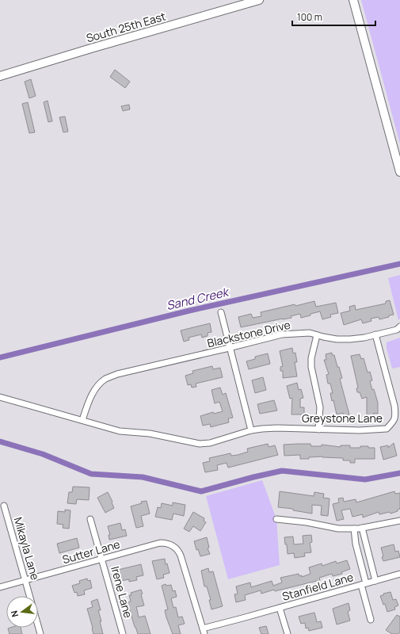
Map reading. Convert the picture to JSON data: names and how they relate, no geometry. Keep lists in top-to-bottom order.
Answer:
{
  "streets": {
    "main road": ["South 25th East"],
    "street": [
      "Blackstone Drive",
      "Greystone Lane",
      "Mikayla Lane",
      "Sutter Lane",
      "Stanfield Lane",
      "Irene Lane"
    ]
  },
  "crossings": [
    ["Blackstone Drive", "Greystone Lane"],
    ["Mikayla Lane", "Sutter Lane"],
    ["Sutter Lane", "Stanfield Lane"],
    ["Sutter Lane", "Irene Lane"]
  ],
  "water": ["Sand Creek"],
  "scale_bar": "100 m",
  "north": "left"
}
